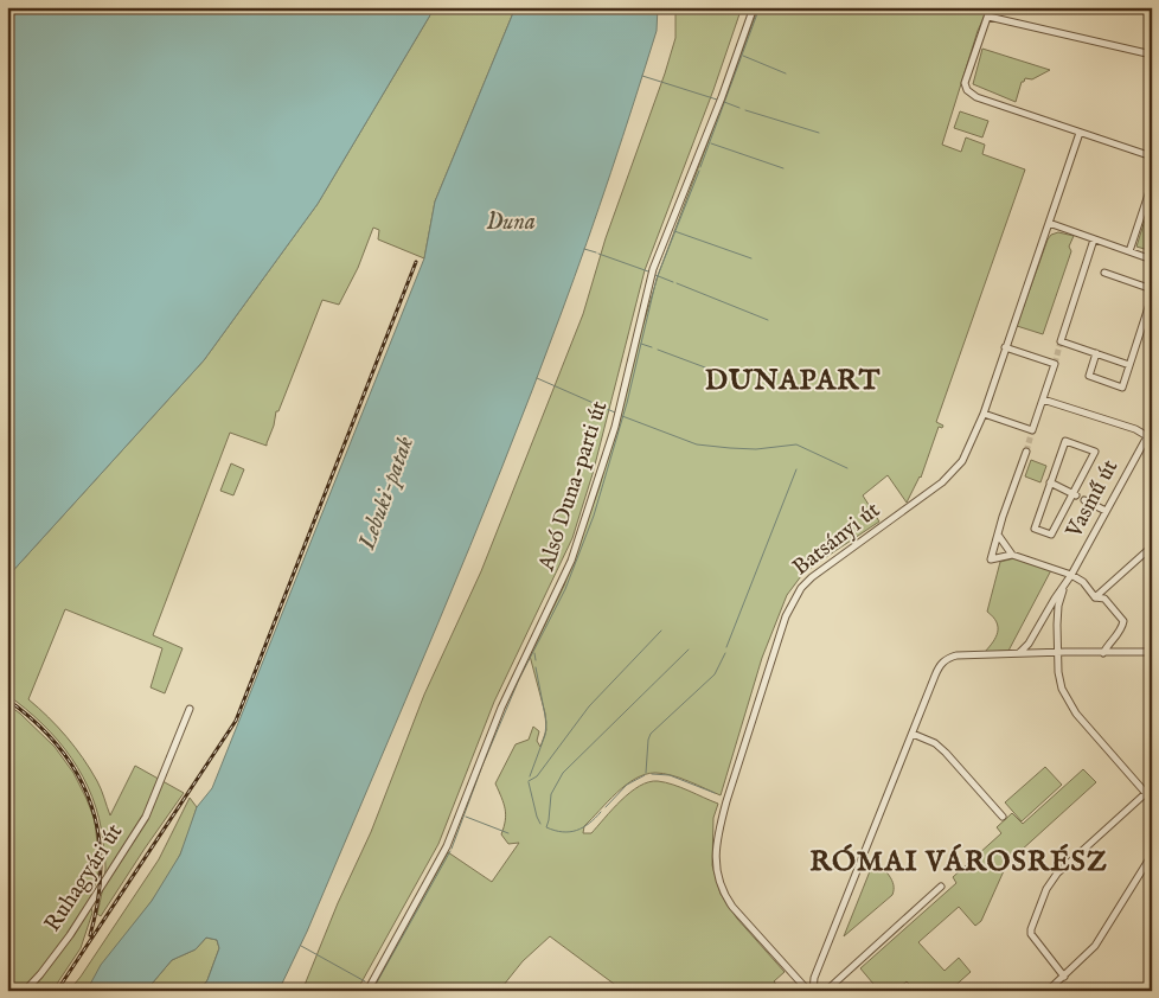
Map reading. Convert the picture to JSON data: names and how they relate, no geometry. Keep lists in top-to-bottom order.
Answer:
{
  "streets": {
    "street": [
      "Alsó Duna-parti út",
      "Vasmű út",
      "Batsányi út",
      "Ruhagyári út"
    ]
  },
  "districts": ["DUNAPART", "RÓMAI VÁROSRÉSZ"],
  "water": ["Duna", "Lebuki-patak"]
}
